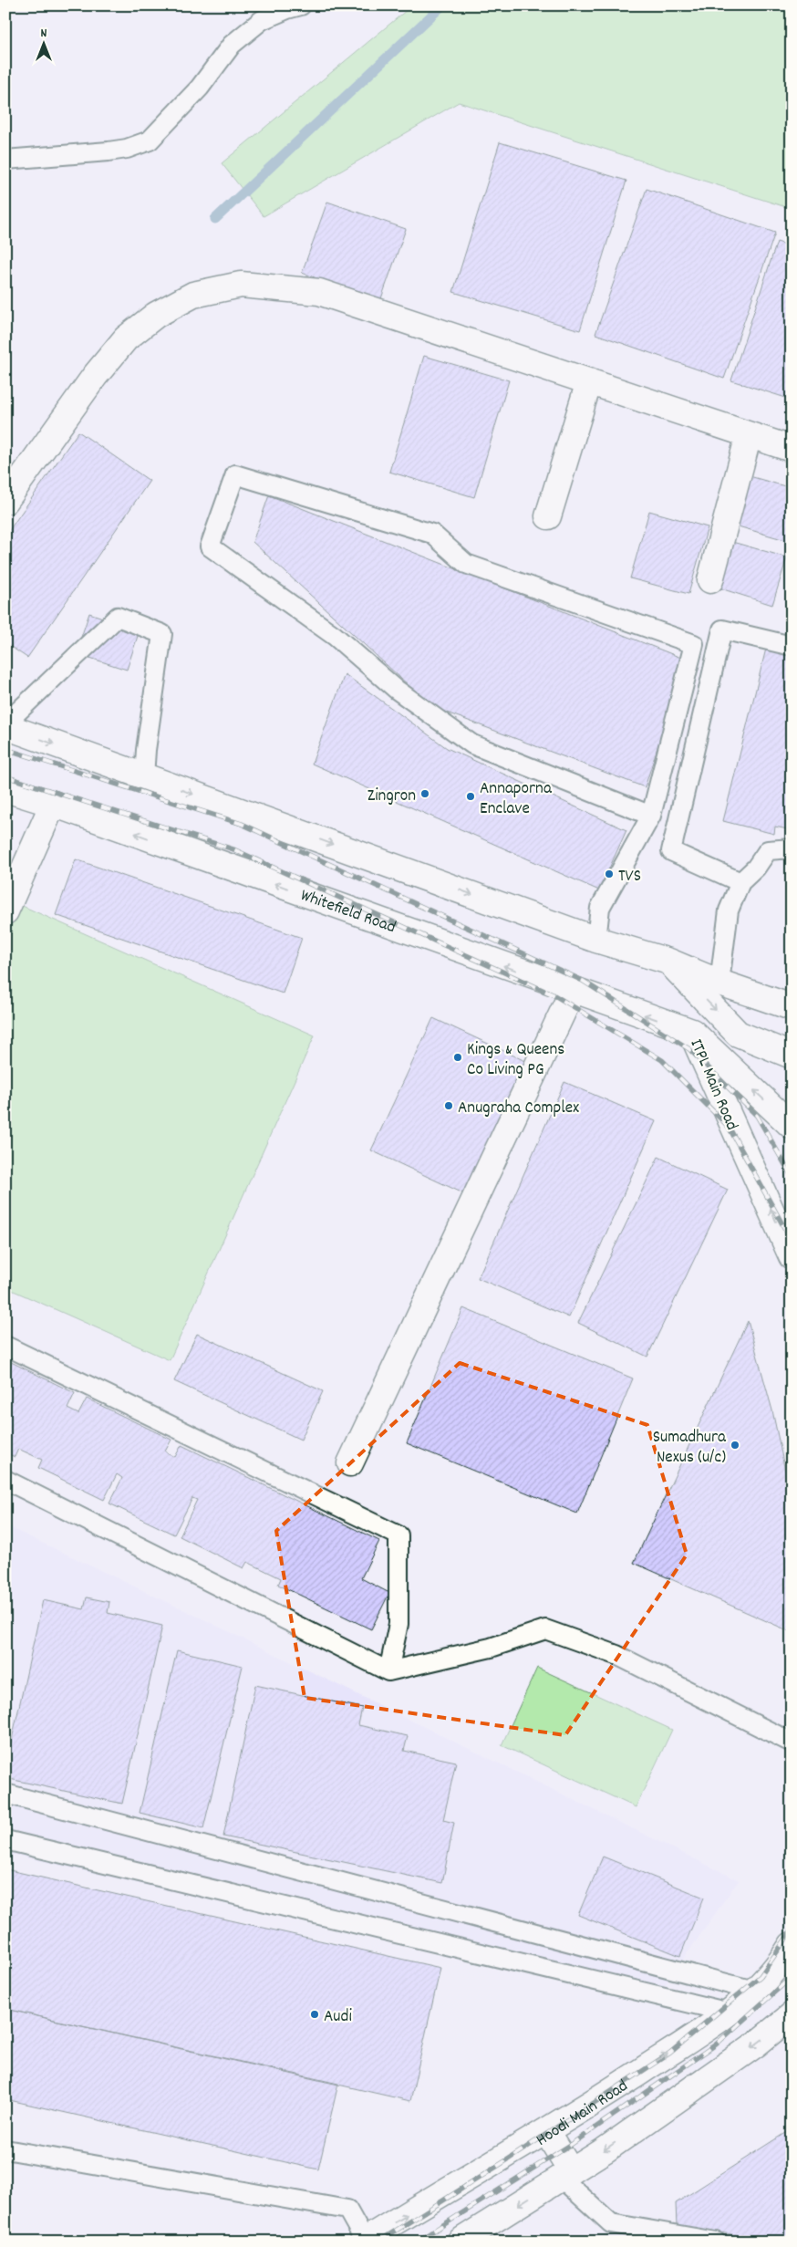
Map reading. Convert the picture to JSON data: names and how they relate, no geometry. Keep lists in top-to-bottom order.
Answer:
{
  "streets": {
    "main road": ["Whitefield Road", "ITPL Main Road", "Hoodi Main Road"]
  },
  "crossings": [
    ["Whitefield Road", "ITPL Main Road"]
  ],
  "one_way": ["ITPL Main Road"],
  "places": [
    "Zingron",
    "Annaporna Enclave",
    "TVS",
    "Kings & Queens Co Living PG",
    "Anugraha Complex",
    "Sumadhura Nexus (u/c)",
    "Audi"
  ],
  "north": "top"
}
